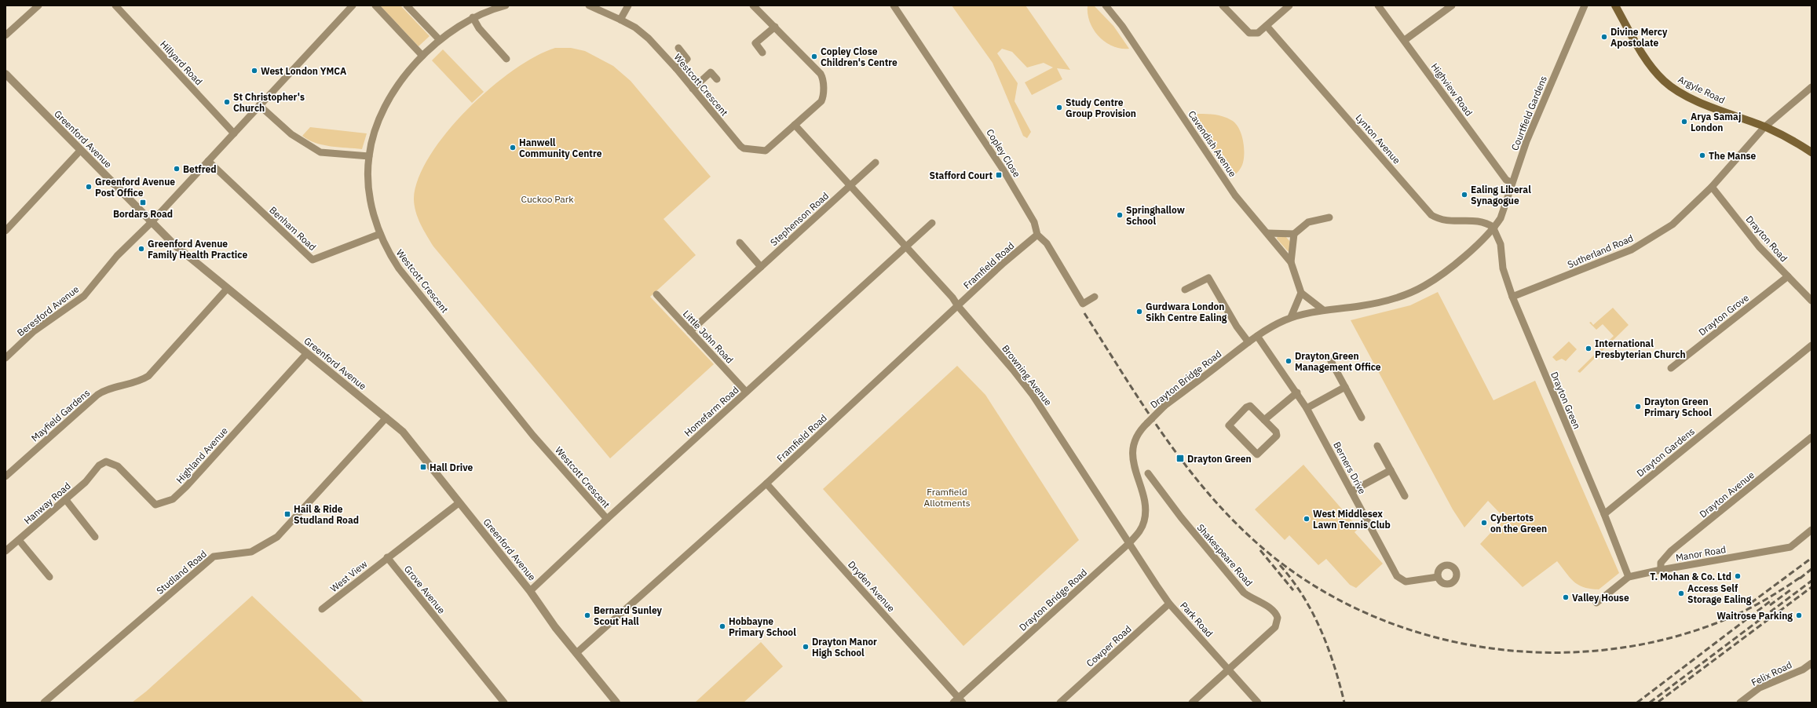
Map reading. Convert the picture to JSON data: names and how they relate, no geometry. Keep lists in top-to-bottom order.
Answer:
{
  "streets": {
    "main road": ["Argyle Road"],
    "street": [
      "Hillyard Road",
      "Westcott Crescent",
      "Highview Road",
      "Courtfield Gardens",
      "Greenford Avenue",
      "Lynton Avenue",
      "Cavendish Avenue",
      "Copley Close",
      "Stephenson Road",
      "Benham Road",
      "Drayton Road",
      "Sutherland Road",
      "Framfield Road",
      "Beresford Avenue",
      "Drayton Grove",
      "Little John Road",
      "Browning Avenue",
      "Drayton Bridge Road",
      "Drayton Green",
      "Homefarm Road",
      "Mayfield Gardens",
      "Drayton Gardens",
      "Highland Avenue",
      "Berners Drive",
      "Drayton Avenue",
      "Hanway Road",
      "Manor Road",
      "Shakespeare Road",
      "Studland Road",
      "West View",
      "Dryden Avenue",
      "Grove Avenue",
      "Park Road",
      "Cowper Road",
      "Felix Road"
    ]
  },
  "crossings": [
    ["Westcott Crescent", "Benham Road"],
    ["Westcott Crescent", "Browning Avenue"],
    ["Westcott Crescent", "Homefarm Road"],
    ["Highview Road", "Courtfield Gardens"],
    ["Argyle Road", "Sutherland Road"],
    ["Courtfield Gardens", "Lynton Avenue"],
    ["Courtfield Gardens", "Drayton Bridge Road"],
    ["Courtfield Gardens", "Drayton Green"],
    ["Greenford Avenue", "Framfield Road"],
    ["Greenford Avenue", "Beresford Avenue"],
    ["Greenford Avenue", "Homefarm Road"],
    ["Greenford Avenue", "Mayfield Gardens"],
    ["Greenford Avenue", "Highland Avenue"],
    ["Greenford Avenue", "Studland Road"],
    ["Lynton Avenue", "Drayton Bridge Road"],
    ["Lynton Avenue", "Drayton Green"],
    ["Copley Close", "Framfield Road"],
    ["Stephenson Road", "Little John Road"],
    ["Stephenson Road", "Browning Avenue"],
    ["Drayton Road", "Sutherland Road"],
    ["Drayton Road", "Drayton Grove"],
    ["Sutherland Road", "Drayton Green"],
    ["Framfield Road", "Browning Avenue"],
    ["Framfield Road", "Dryden Avenue"],
    ["Little John Road", "Homefarm Road"],
    ["Browning Avenue", "Drayton Bridge Road"],
    ["Browning Avenue", "Homefarm Road"],
    ["Browning Avenue", "Park Road"],
    ["Drayton Bridge Road", "Drayton Green"],
    ["Drayton Bridge Road", "Berners Drive"],
    ["Drayton Bridge Road", "Dryden Avenue"],
    ["Drayton Bridge Road", "Park Road"],
    ["Drayton Green", "Drayton Gardens"],
    ["Drayton Green", "Manor Road"],
    ["Highland Avenue", "Hanway Road"],
    ["Drayton Avenue", "Manor Road"],
    ["Shakespeare Road", "Park Road"],
    ["West View", "Grove Avenue"],
    ["Park Road", "Cowper Road"]
  ],
  "parks": ["Cuckoo Park", "Framfield Allotments"],
  "places": {
    "other": [
      "Divine Mercy Apostolate",
      "Copley Close Children's Centre",
      "West London YMCA",
      "St Christopher's Church",
      "Study Centre Group Provision",
      "Arya Samaj London",
      "Hanwell Community Centre",
      "The Manse",
      "Betfred",
      "Greenford Avenue Post Office",
      "Ealing Liberal Synagogue",
      "Springhallow School",
      "Greenford Avenue Family Health Practice",
      "Gurdwara London Sikh Centre Ealing",
      "International Presbyterian Church",
      "Drayton Green Management Office",
      "Drayton Green Primary School",
      "West Middlesex Lawn Tennis Club",
      "Cybertots on the Green",
      "T. Mohan & Co. Ltd",
      "Access Self Storage Ealing",
      "Valley House",
      "Bernard Sunley Scout Hall",
      "Waitrose Parking",
      "Hobbayne Primary School",
      "Drayton Manor High School"
    ],
    "transit": [
      "Stafford Court",
      "Bordars Road",
      "Drayton Green",
      "Hall Drive",
      "Hail & Ride Studland Road"
    ]
  }
}
